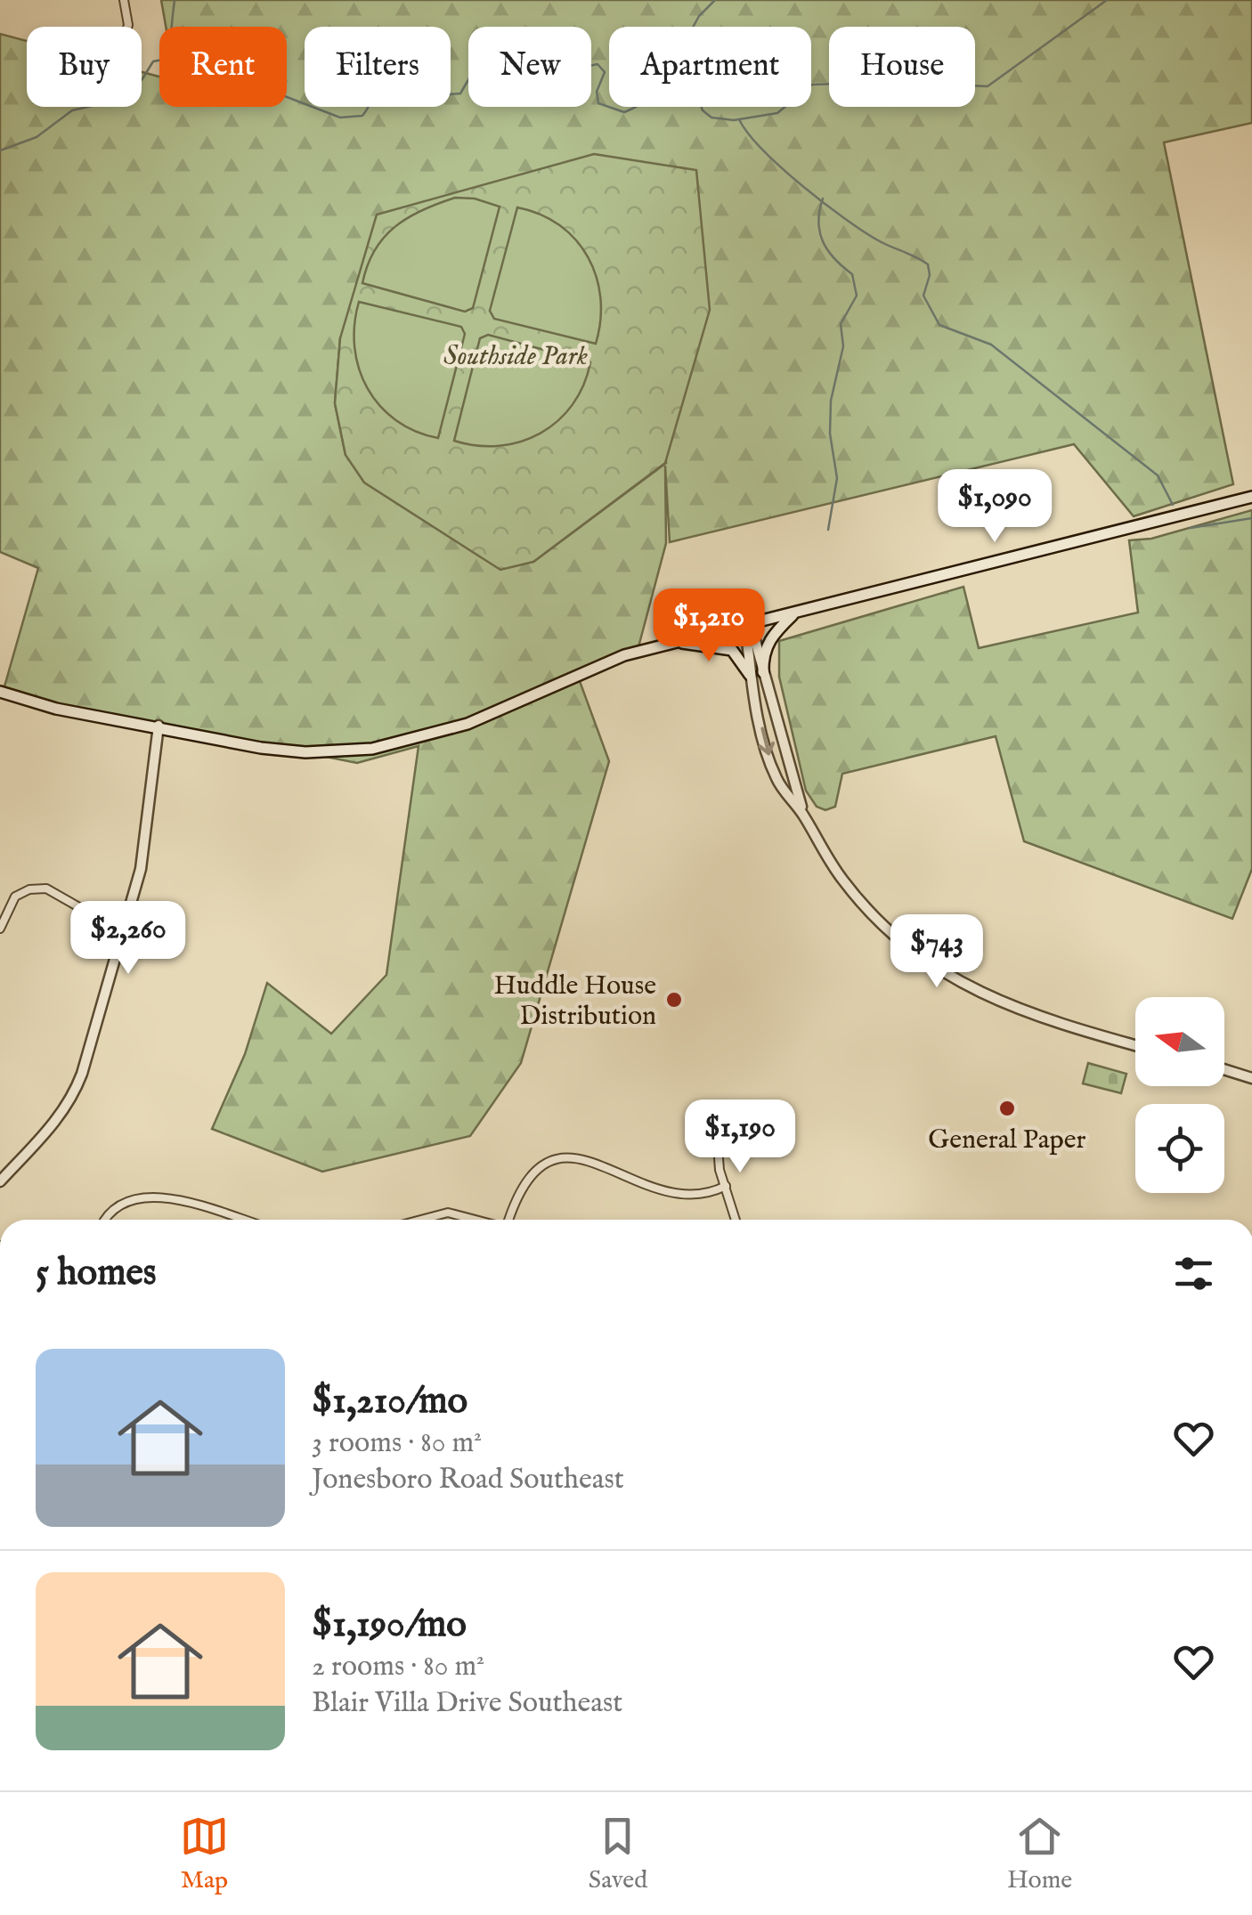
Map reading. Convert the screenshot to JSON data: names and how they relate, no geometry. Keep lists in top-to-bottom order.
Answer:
{
  "parks": ["Southside Park"],
  "places": ["Huddle House Distribution", "General Paper"],
  "north": "left",
  "page": {
    "chip": [
      "Buy",
      "Rent",
      "Filters",
      "New",
      "Apartment",
      "House"
    ],
    "price": [
      "$1,090",
      "$1,210",
      "$2,260",
      "$743",
      "$1,190"
    ],
    "heading": "5 homes",
    "list": [
      {
        "name": "$1,210/mo",
        "note": "3 rooms · 80 m² · Jonesboro Road Southeast"
      },
      {
        "name": "$1,190/mo",
        "note": "2 rooms · 80 m² · Blair Villa Drive Southeast"
      }
    ],
    "tabs": ["Map", "Saved", "Home"]
  }
}
